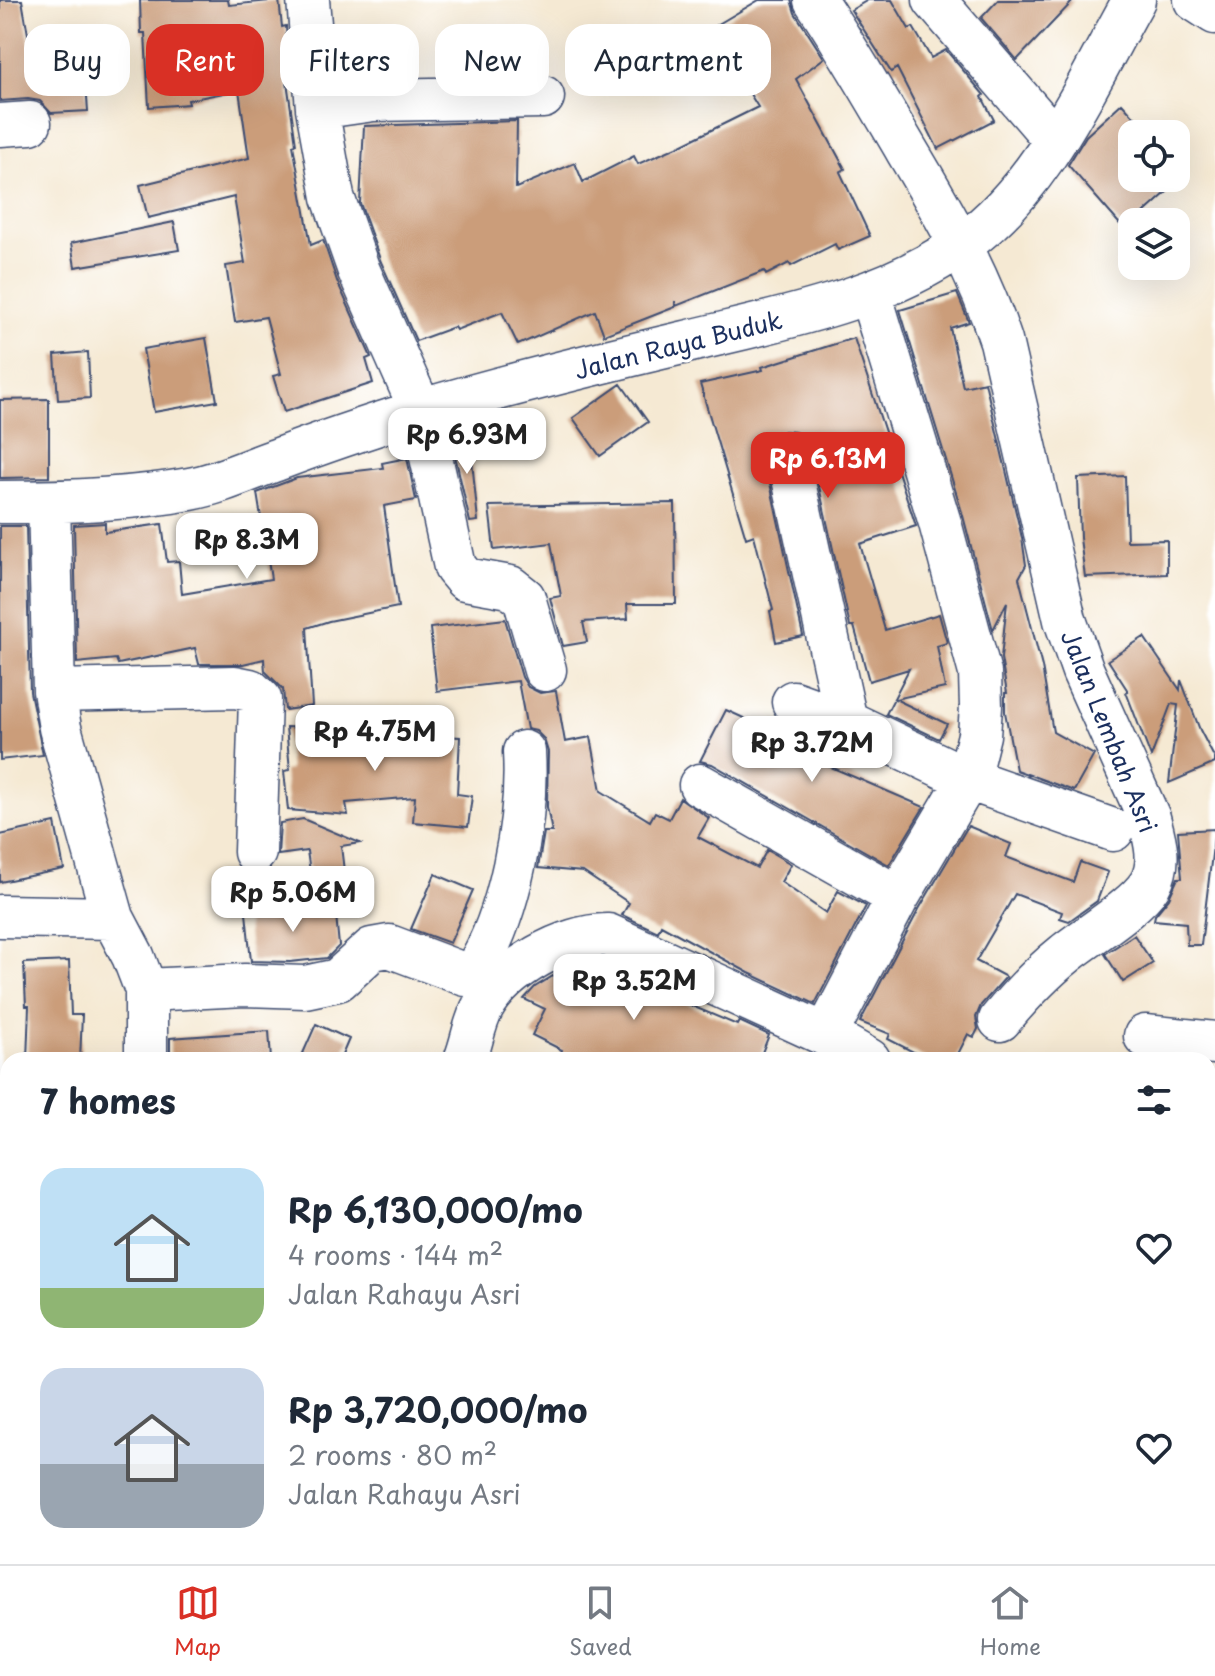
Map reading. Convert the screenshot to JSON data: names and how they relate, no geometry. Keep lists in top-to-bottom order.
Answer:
{
  "streets": {
    "street": ["Jalan Raya Buduk", "Jalan Lembah Asri"]
  },
  "crossings": [
    ["Jalan Raya Buduk", "Jalan Lembah Asri"]
  ],
  "page": {
    "chip": [
      "Buy",
      "Rent",
      "Filters",
      "New",
      "Apartment"
    ],
    "price": [
      "Rp 6.93M",
      "Rp 6.13M",
      "Rp 8.3M",
      "Rp 4.75M",
      "Rp 3.72M",
      "Rp 5.06M",
      "Rp 3.52M"
    ],
    "heading": "7 homes",
    "list": [
      {
        "name": "Rp 6,130,000/mo",
        "note": "4 rooms · 144 m² · Jalan Rahayu Asri"
      },
      {
        "name": "Rp 3,720,000/mo",
        "note": "2 rooms · 80 m² · Jalan Rahayu Asri"
      }
    ],
    "tabs": ["Map", "Saved", "Home"]
  }
}
